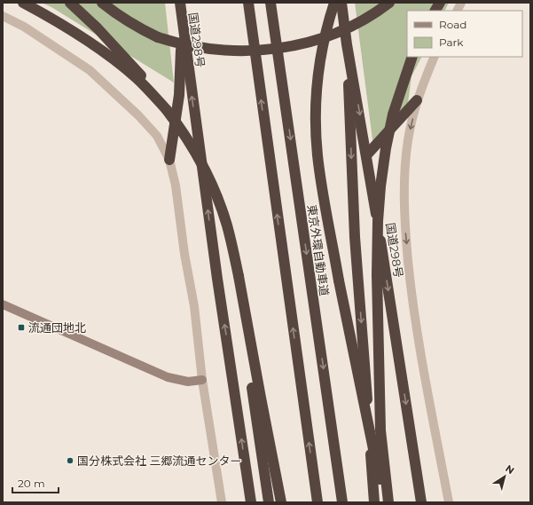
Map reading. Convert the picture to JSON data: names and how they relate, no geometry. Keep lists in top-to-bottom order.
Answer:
{
  "streets": {
    "highway": ["国道298号", "東京外環自動車道"]
  },
  "places": {
    "transit": ["流通団地北"],
    "other": ["国分株式会社 三郷流通センター"]
  },
  "legend": ["Road", "Park"],
  "scale_bar": "20 m",
  "north": "top right"
}
